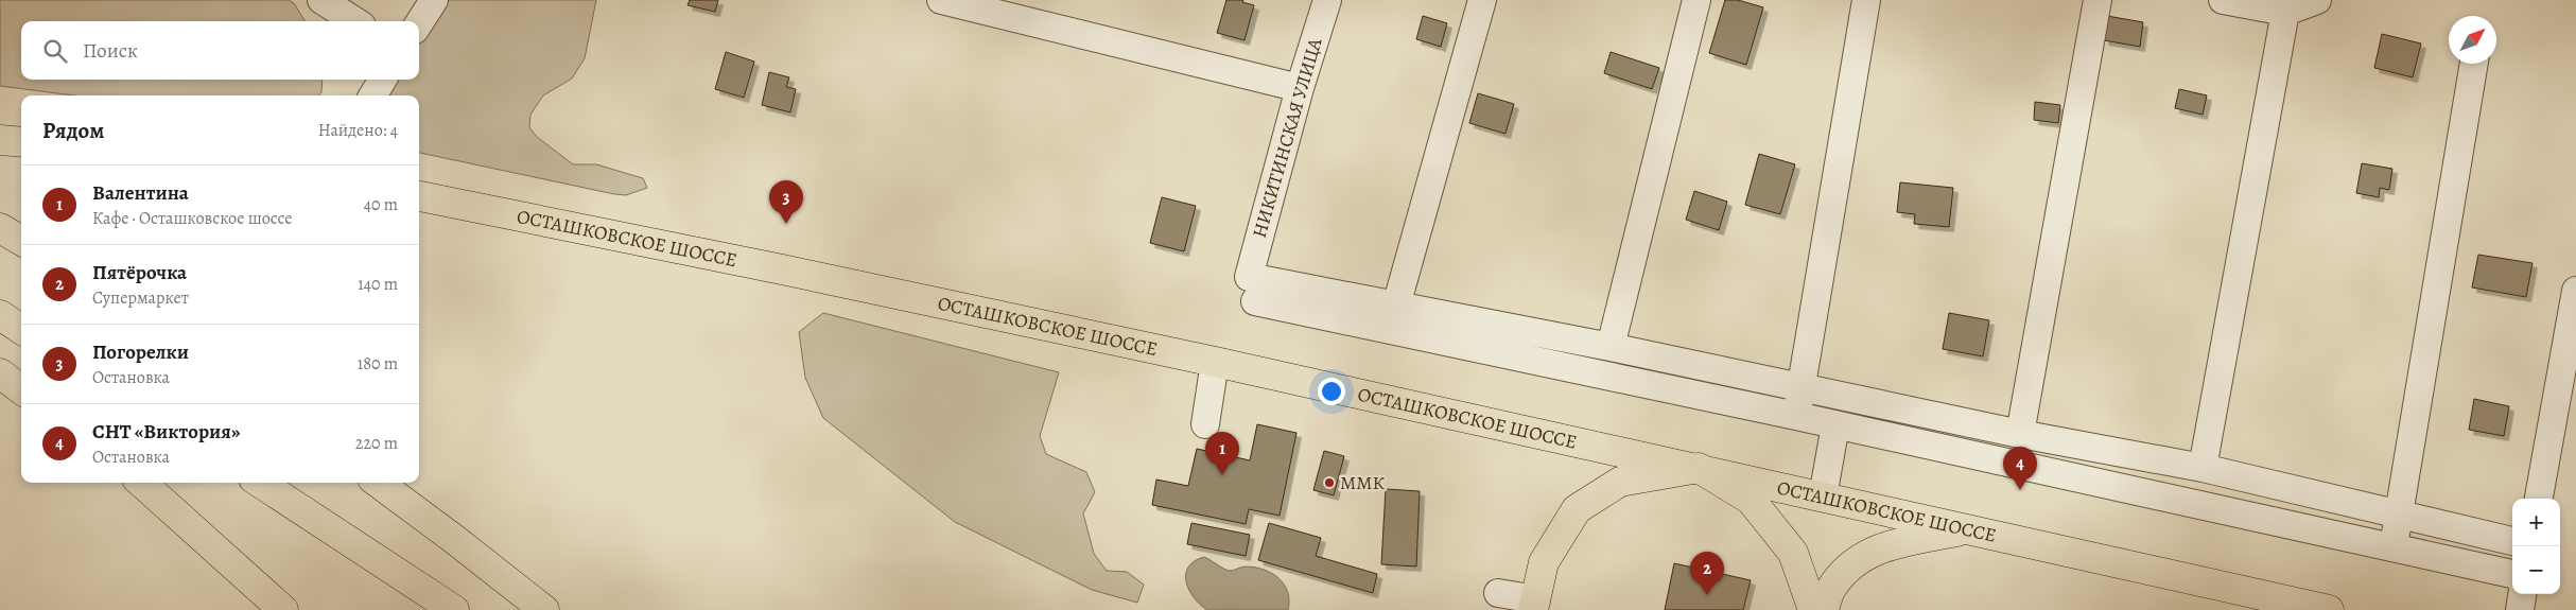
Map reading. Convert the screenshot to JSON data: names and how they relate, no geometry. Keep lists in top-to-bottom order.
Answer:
{
  "streets": {
    "main road": ["ОСТАШКОВСКОЕ ШОССЕ"],
    "street": ["НИКИТИНСКАЯ УЛИЦА"]
  },
  "places": ["ММК"],
  "north": "top right",
  "page": {
    "search": "Поиск",
    "heading": ["Рядом", "Найдено: 4"],
    "list": [
      {
        "mark": "1",
        "name": "Валентина",
        "note": "Кафе · Осташковское шоссе",
        "value": "40 m"
      },
      {
        "mark": "2",
        "name": "Пятёрочка",
        "note": "Супермаркет",
        "value": "140 m"
      },
      {
        "mark": "3",
        "name": "Погорелки",
        "note": "Остановка",
        "value": "180 m"
      },
      {
        "mark": "4",
        "name": "СНТ «Виктория»",
        "note": "Остановка",
        "value": "220 m"
      }
    ],
    "pins": [
      "3",
      "1",
      "4",
      "2"
    ],
    "map_buttons": ["+", "−"]
  }
}
